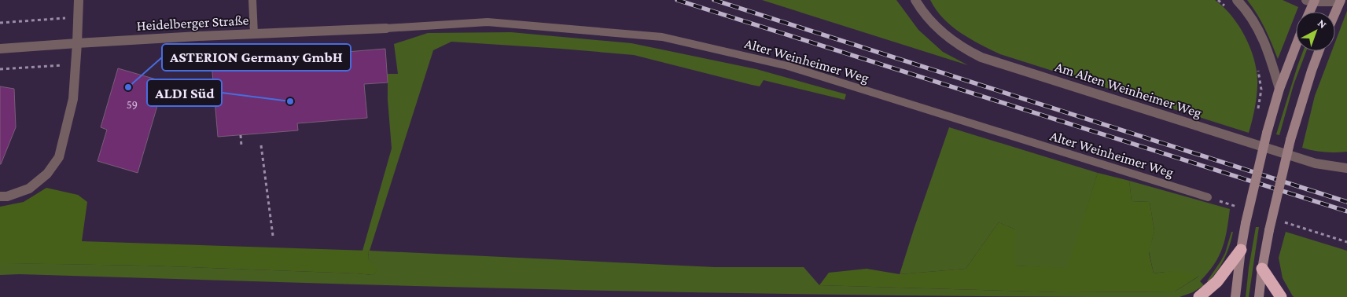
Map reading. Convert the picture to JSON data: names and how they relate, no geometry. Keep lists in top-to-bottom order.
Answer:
{
  "streets": {
    "street": ["Heidelberger Straße", "Am Alten Weinheimer Weg"],
    "lane": ["Alter Weinheimer Weg"]
  },
  "crossings": [
    ["Heidelberger Straße", "Alter Weinheimer Weg"]
  ],
  "places": ["ASTERION Germany GmbH", "ALDI Süd"],
  "house_numbers": ["59"],
  "north": "top right"
}
